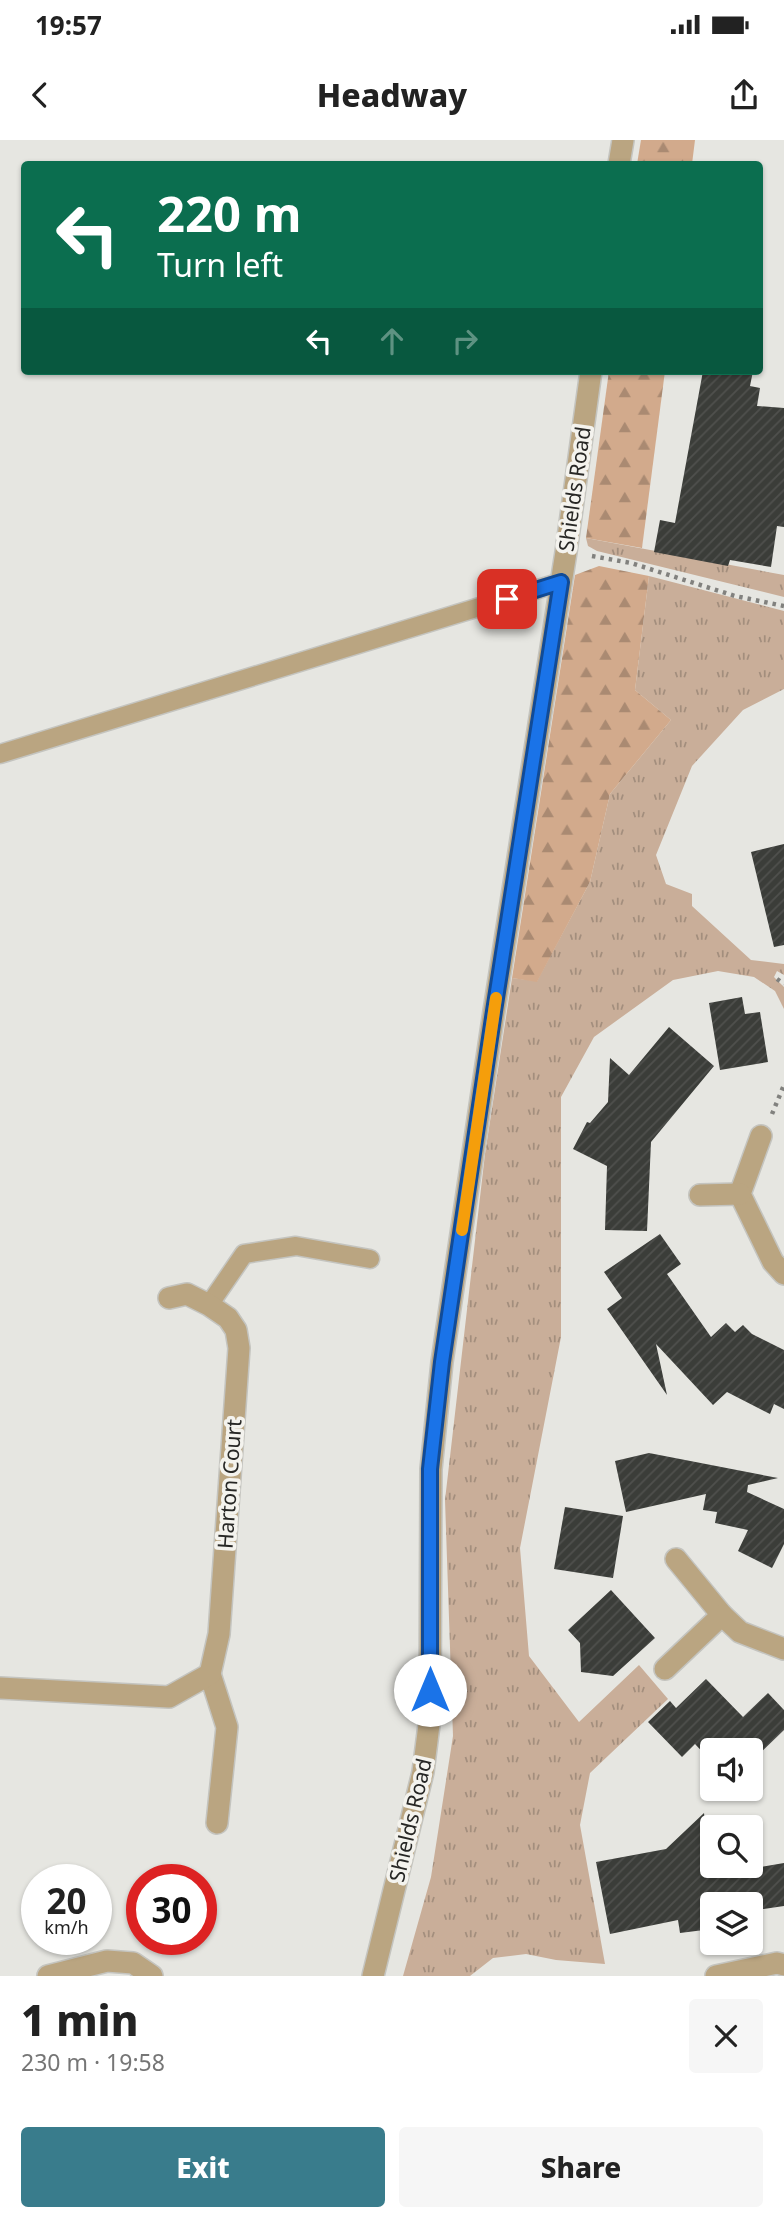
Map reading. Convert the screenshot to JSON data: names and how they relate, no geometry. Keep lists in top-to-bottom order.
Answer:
{
  "streets": {
    "street": ["Shields Road", "Harton Court"]
  },
  "page": {
    "status": "19:57",
    "header": "Headway",
    "turn": ["220 m", "Turn left"],
    "speed": "20 km/h",
    "limit": "30",
    "heading": ["1 min", "230 m · 19:58"],
    "buttons": ["Exit", "Share"]
  }
}
